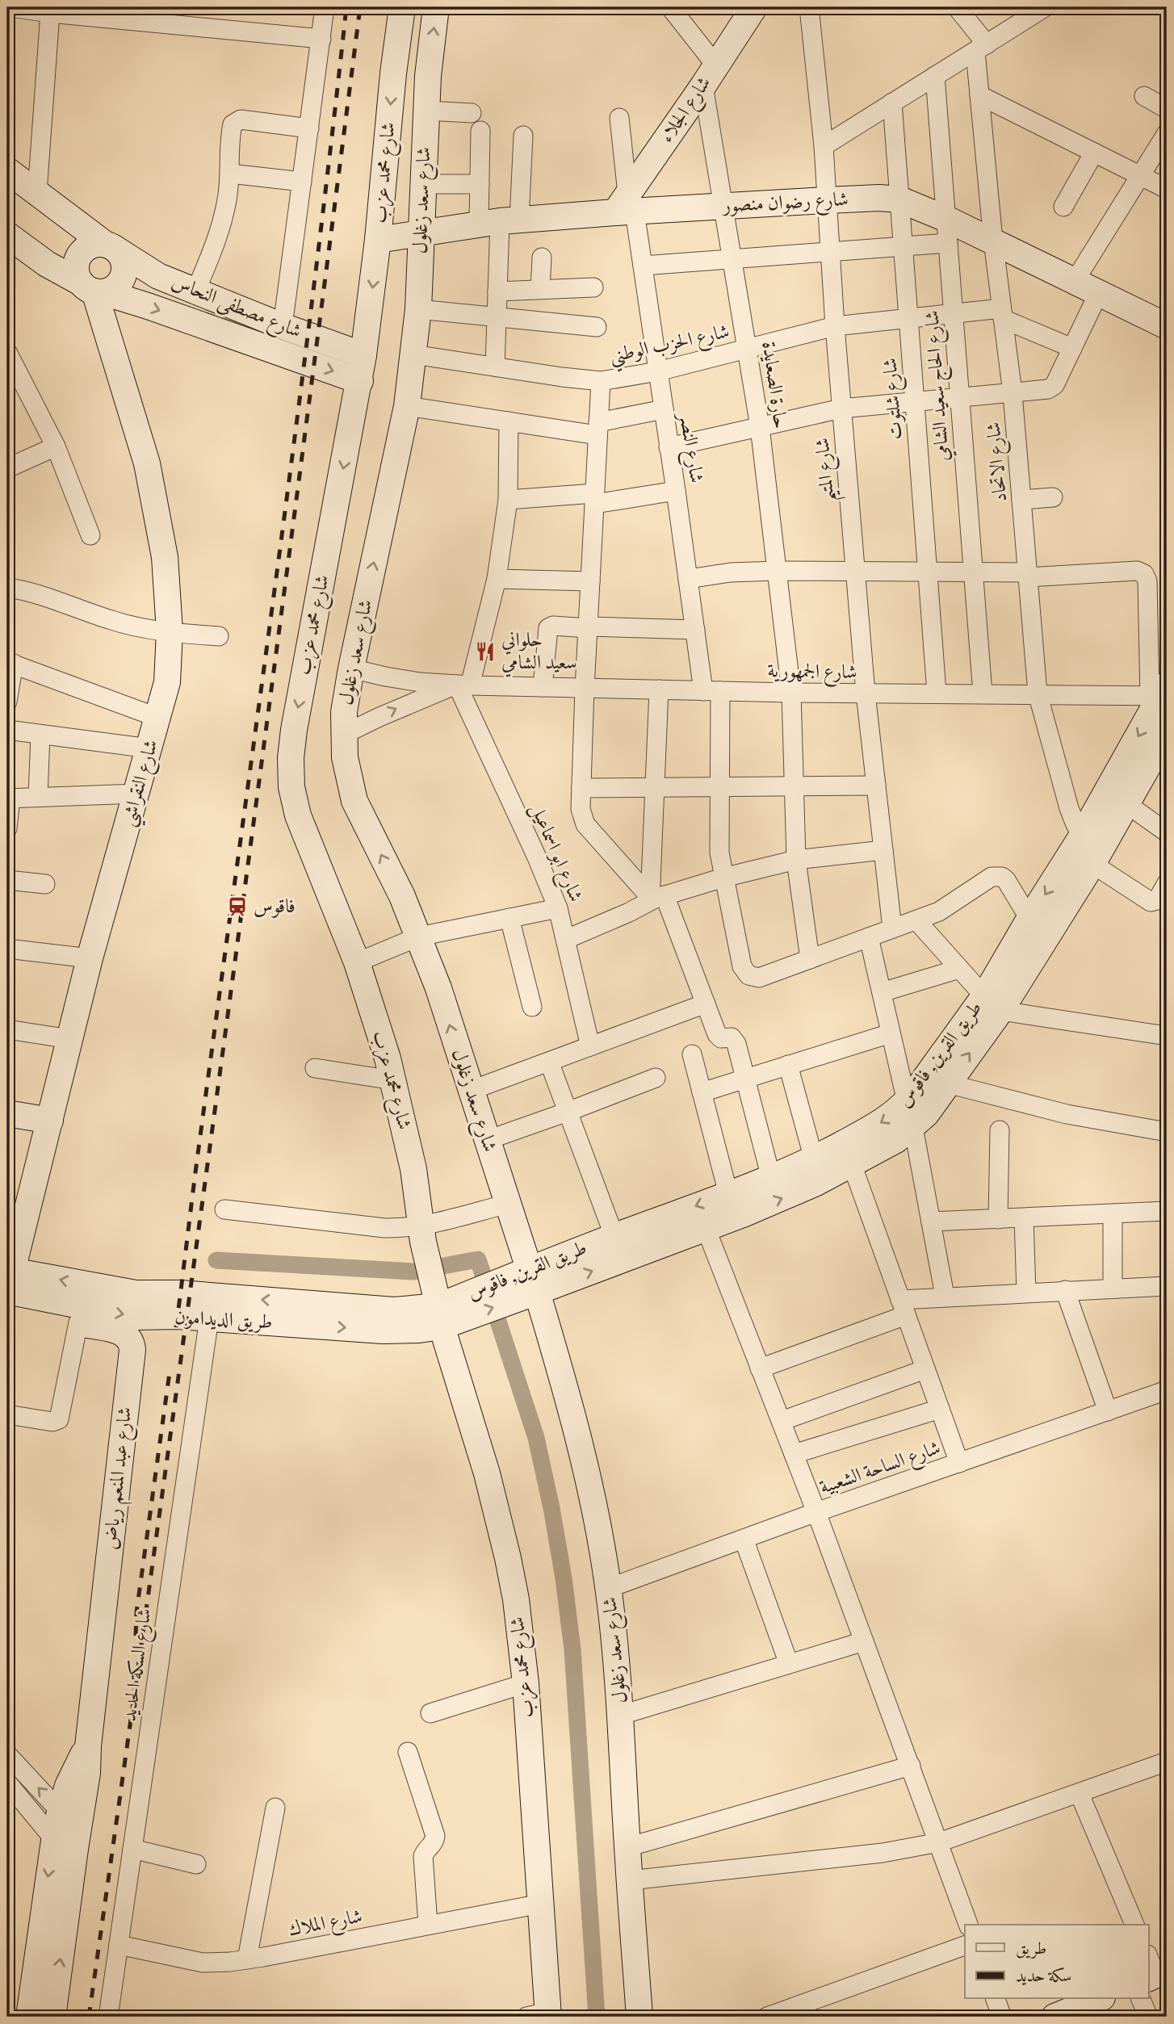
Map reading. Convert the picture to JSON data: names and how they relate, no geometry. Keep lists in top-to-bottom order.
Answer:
{
  "streets": {
    "street": [
      "شارع الجلاء",
      "شارع محمد عزب",
      "شارع سعد زغلول",
      "شارع رضوان منصور",
      "شارع مصطفى النحاس",
      "شارع الحزب الوطني",
      "حارة الصعايدة",
      "شارع الحاج سعيد الشامي",
      "شارع شلتوت",
      "شارع النصر",
      "شارع الاتحاد",
      "شارع المتيم",
      "شارع الجمهورية",
      "شارع النقراشي",
      "شارع ابو اسماعيل",
      "طريق القرين, فاقوس",
      "طريق الديدامون",
      "شارع الساحة الشعبية",
      "شارع عبد المنعم رياض",
      "شارع السكة الحديد",
      "شارع الملاك"
    ]
  },
  "crossings": [
    ["شارع الجلاء", "شارع رضوان منصور"],
    ["شارع الجلاء", "حارة الصعايدة"],
    ["شارع الجلاء", "شارع النصر"],
    ["شارع محمد عزب", "شارع رضوان منصور"],
    ["شارع محمد عزب", "شارع مصطفى النحاس"],
    ["شارع محمد عزب", "طريق القرين, فاقوس"],
    ["شارع محمد عزب", "طريق الديدامون"],
    ["شارع محمد عزب", "شارع الملاك"],
    ["شارع سعد زغلول", "شارع رضوان منصور"],
    ["شارع سعد زغلول", "شارع الحزب الوطني"],
    ["شارع سعد زغلول", "شارع الجمهورية"],
    ["شارع سعد زغلول", "طريق القرين, فاقوس"],
    ["شارع سعد زغلول", "شارع الساحة الشعبية"],
    ["شارع رضوان منصور", "حارة الصعايدة"],
    ["شارع رضوان منصور", "شارع الحاج سعيد الشامي"],
    ["شارع رضوان منصور", "شارع شلتوت"],
    ["شارع رضوان منصور", "شارع النصر"],
    ["شارع رضوان منصور", "شارع الاتحاد"],
    ["شارع رضوان منصور", "شارع المتيم"],
    ["شارع مصطفى النحاس", "شارع النقراشي"],
    ["شارع الحزب الوطني", "حارة الصعايدة"],
    ["شارع الحزب الوطني", "شارع الحاج سعيد الشامي"],
    ["شارع الحزب الوطني", "شارع شلتوت"],
    ["شارع الحزب الوطني", "شارع النصر"],
    ["شارع الحزب الوطني", "شارع الاتحاد"],
    ["شارع الحزب الوطني", "شارع المتيم"],
    ["حارة الصعايدة", "شارع النصر"],
    ["حارة الصعايدة", "شارع الجمهورية"],
    ["شارع الحاج سعيد الشامي", "شارع الجمهورية"],
    ["شارع شلتوت", "شارع الجمهورية"],
    ["شارع النصر", "شارع الجمهورية"],
    ["شارع الاتحاد", "شارع الجمهورية"],
    ["شارع الاتحاد", "طريق القرين, فاقوس"],
    ["شارع المتيم", "شارع الجمهورية"],
    ["شارع الجمهورية", "شارع ابو اسماعيل"],
    ["شارع الجمهورية", "طريق القرين, فاقوس"],
    ["شارع النقراشي", "طريق الديدامون"],
    ["شارع النقراشي", "شارع عبد المنعم رياض"],
    ["طريق القرين, فاقوس", "طريق الديدامون"],
    ["طريق الديدامون", "شارع عبد المنعم رياض"],
    ["طريق الديدامون", "شارع السكة الحديد"],
    ["شارع السكة الحديد", "شارع الملاك"]
  ],
  "places": {
    "restaurant": ["حلواني سعيد الشامي"],
    "station": ["فاقوس"]
  },
  "legend": ["طريق", "سكة حديد"]
}
